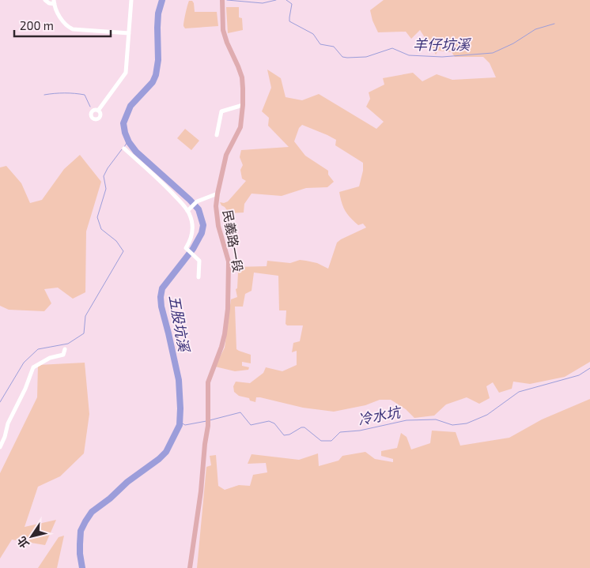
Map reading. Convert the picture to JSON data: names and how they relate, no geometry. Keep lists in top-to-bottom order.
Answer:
{
  "streets": {
    "main road": ["民義路一段"]
  },
  "water": ["羊仔坑溪", "五股坑溪", "冷水坑"],
  "scale_bar": "200 m",
  "north": "bottom left"
}
